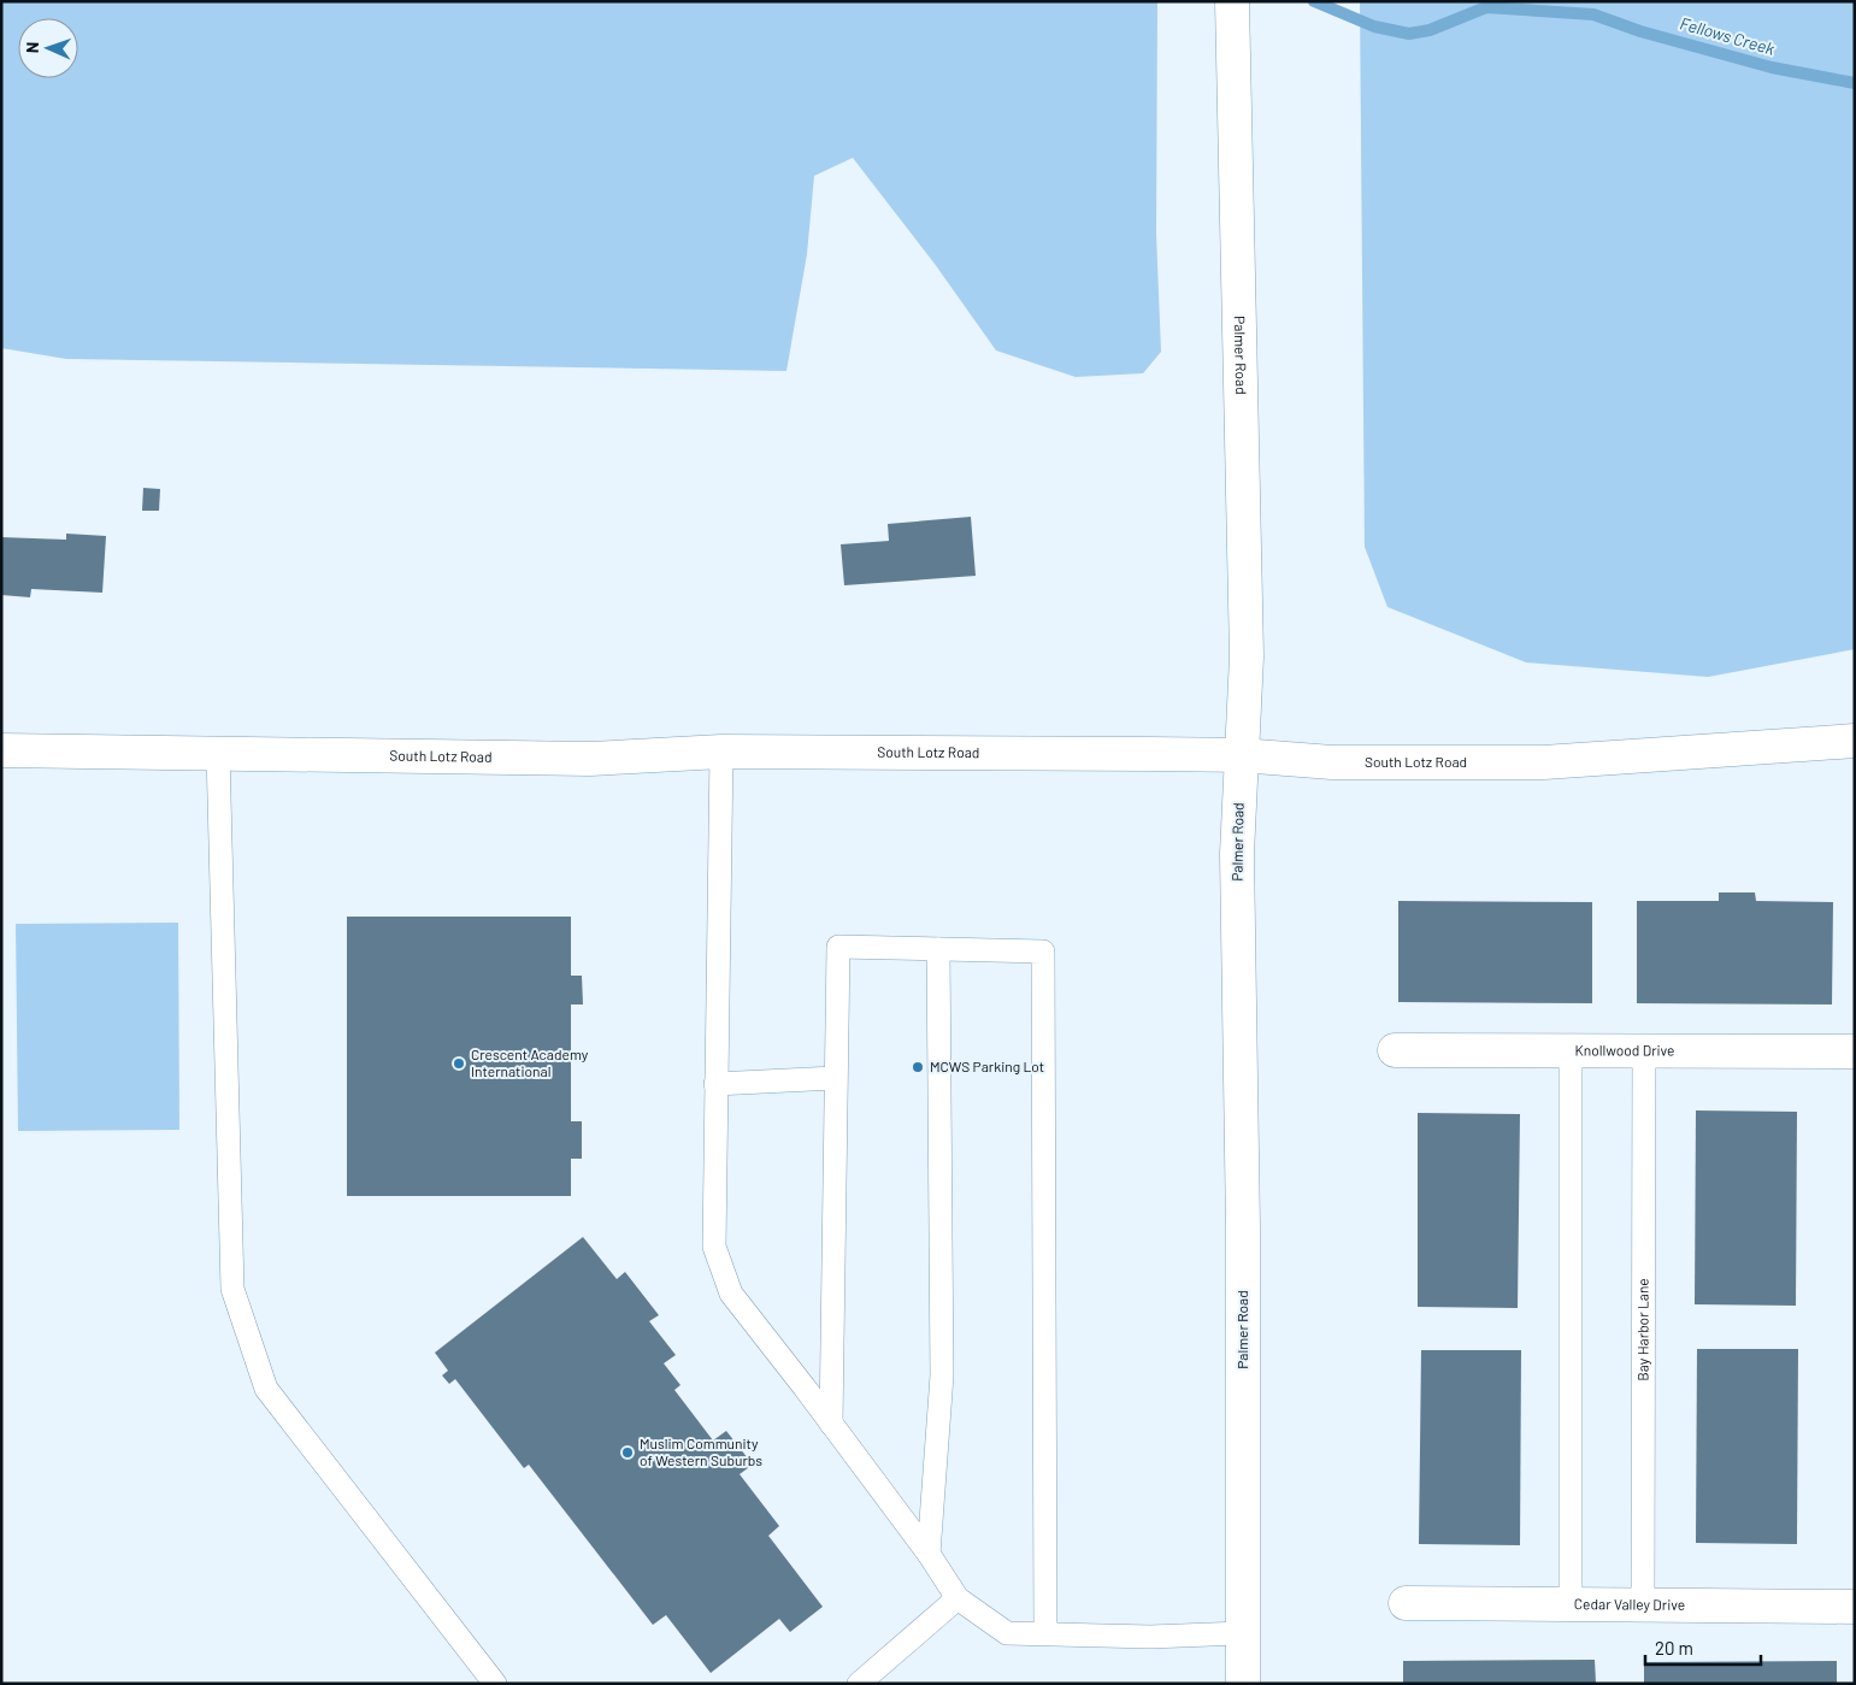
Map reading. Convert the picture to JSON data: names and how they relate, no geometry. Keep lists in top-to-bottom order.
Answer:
{
  "streets": {
    "street": [
      "Palmer Road",
      "South Lotz Road",
      "Knollwood Drive",
      "Cedar Valley Drive"
    ],
    "lane": ["Bay Harbor Lane"]
  },
  "crossings": [
    ["Palmer Road", "South Lotz Road"],
    ["Knollwood Drive", "Bay Harbor Lane"],
    ["Bay Harbor Lane", "Cedar Valley Drive"]
  ],
  "water": ["Fellows Creek"],
  "places": ["Crescent Academy International", "MCWS Parking Lot", "Muslim Community of Western Suburbs"],
  "scale_bar": "20 m",
  "north": "left"
}
